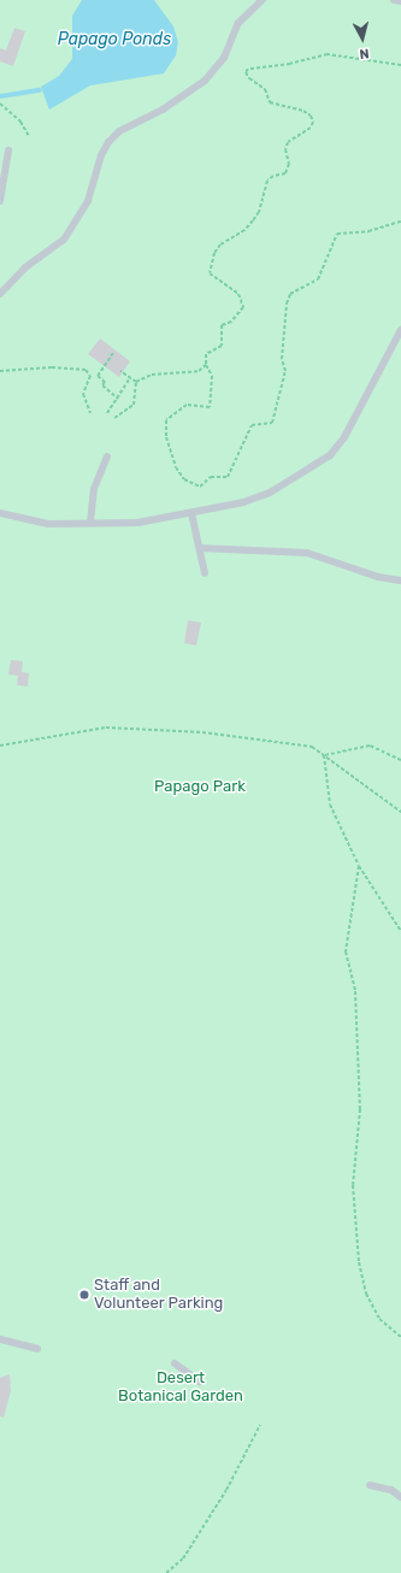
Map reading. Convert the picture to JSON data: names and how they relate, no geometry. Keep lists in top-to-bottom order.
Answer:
{
  "water": ["Papago Ponds"],
  "parks": ["Papago Park", "Desert Botanical Garden"],
  "places": ["Staff and Volunteer Parking"],
  "north": "bottom"
}
